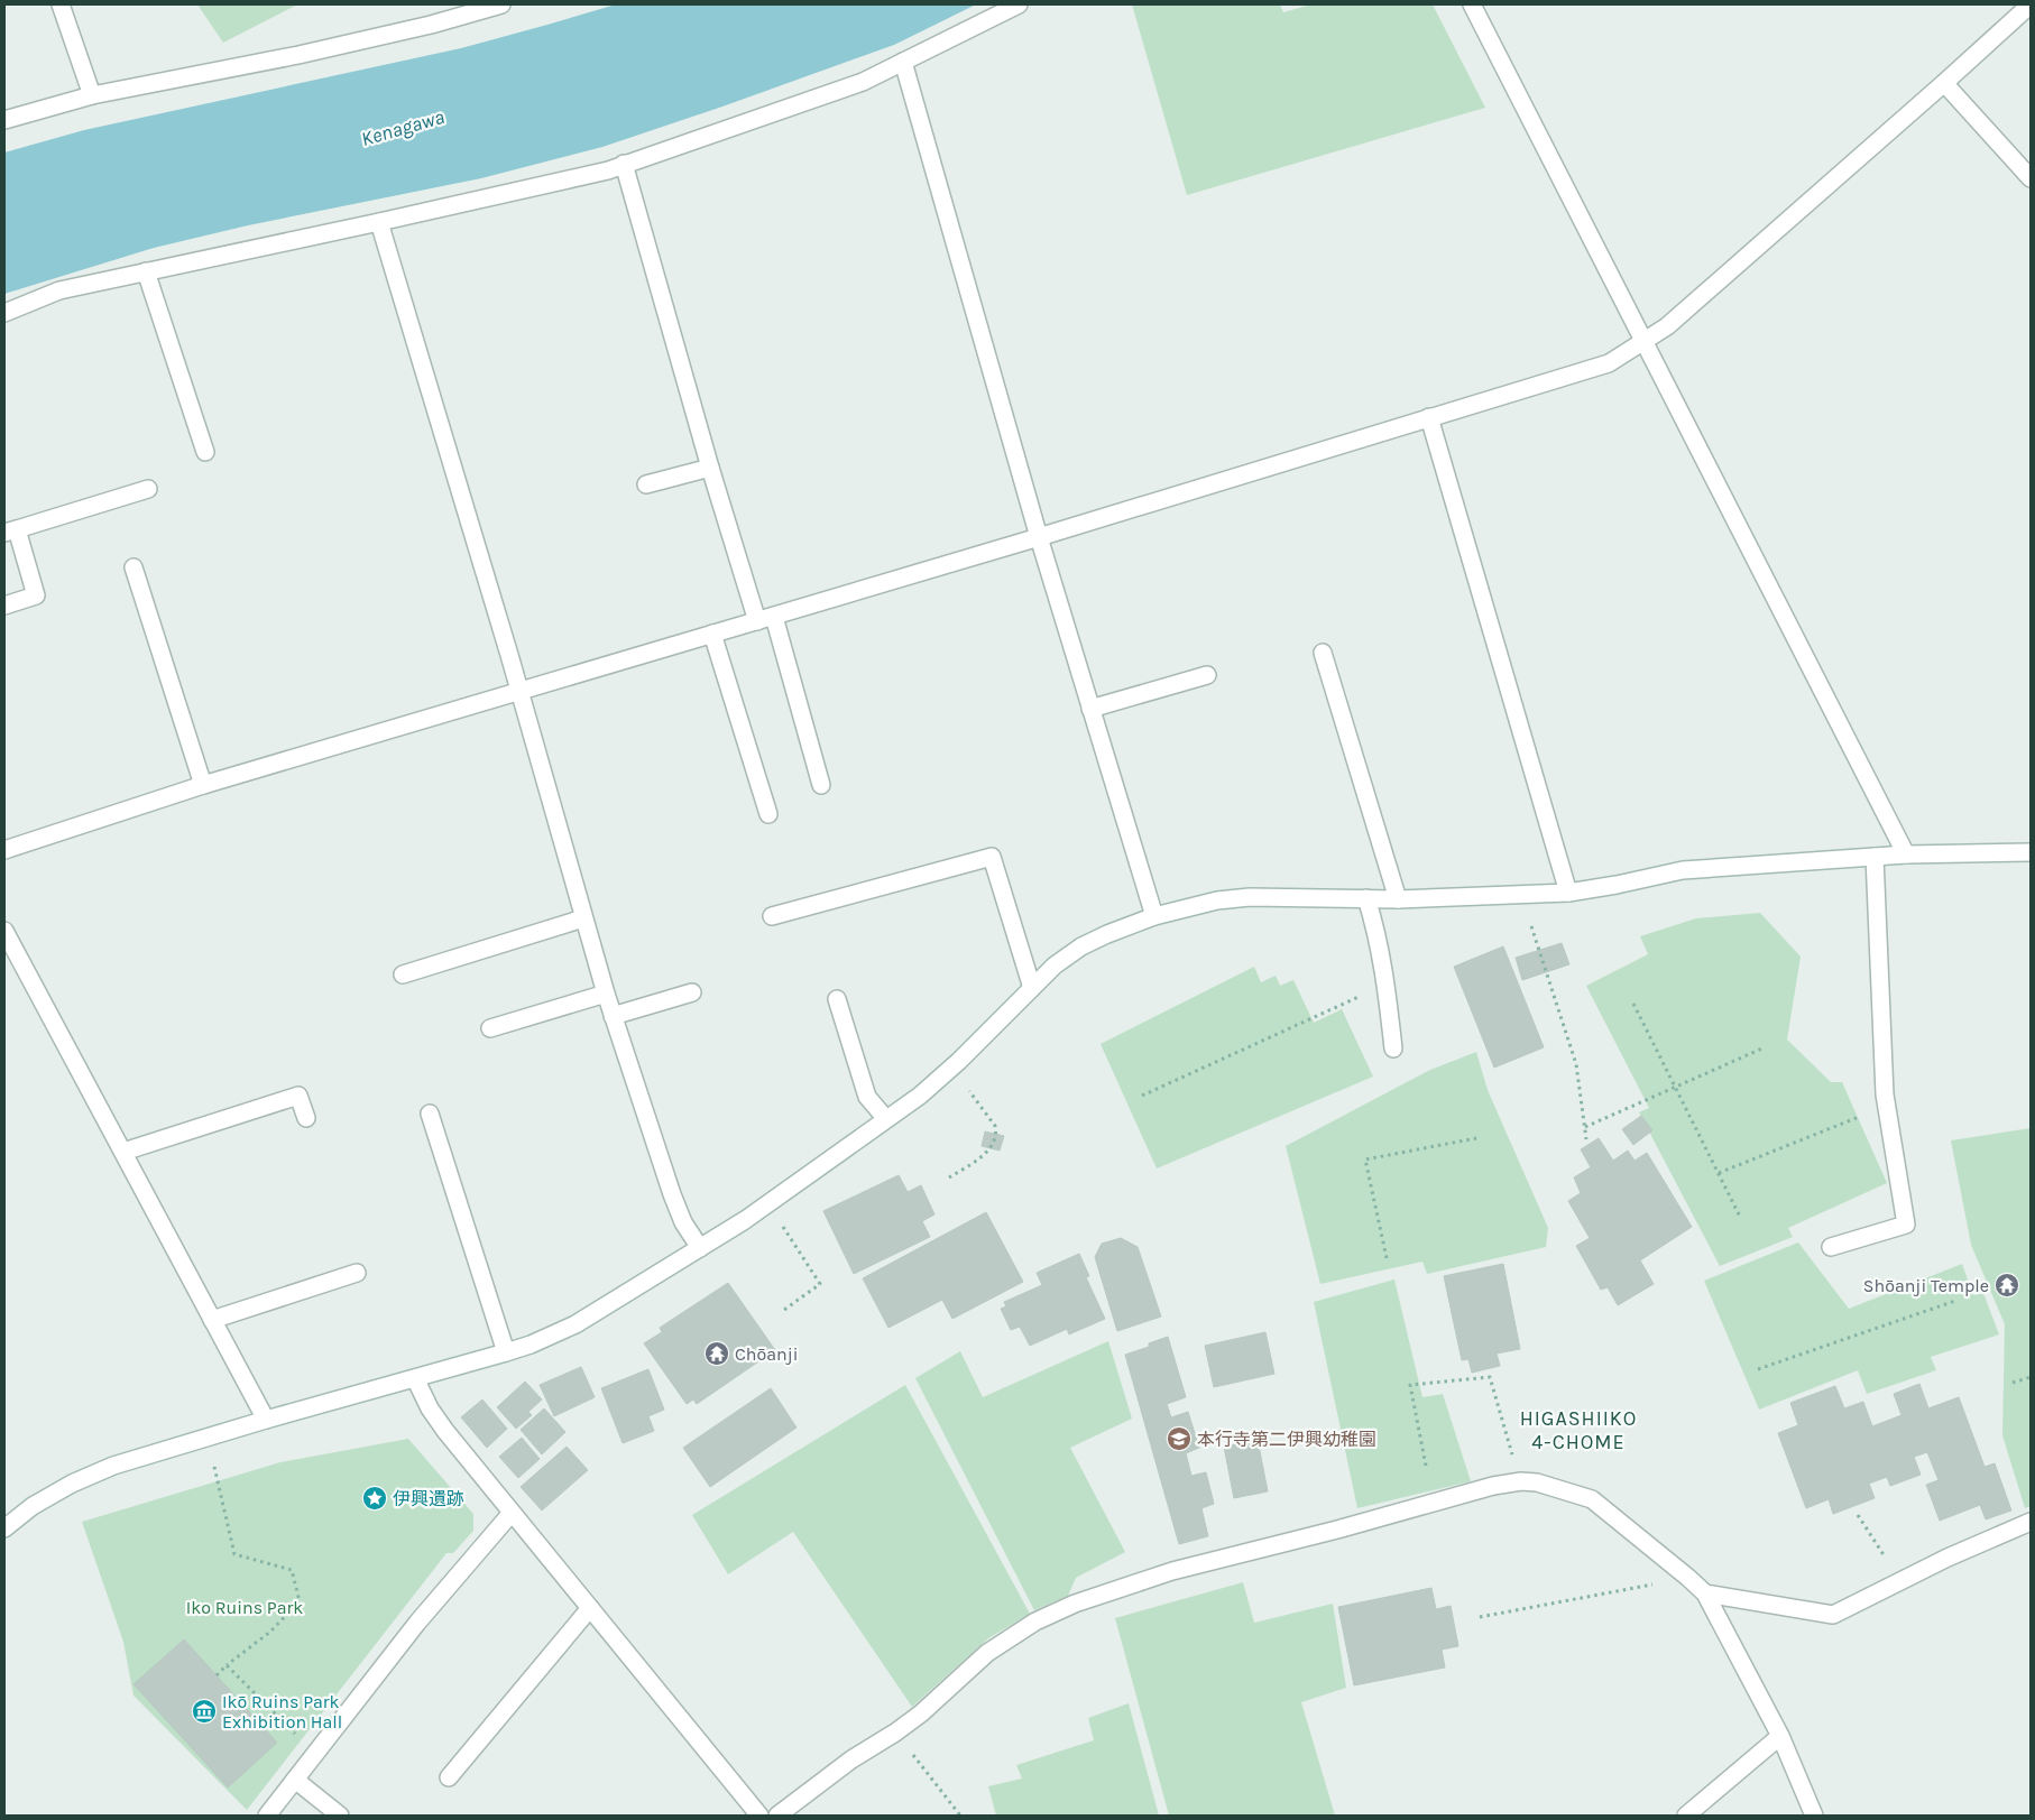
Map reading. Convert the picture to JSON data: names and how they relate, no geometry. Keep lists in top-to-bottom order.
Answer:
{
  "districts": ["HIGASHIIKO 4-CHOME"],
  "water": ["Kenagawa"],
  "parks": ["Iko Ruins Park"],
  "places": {
    "temple": ["Shōanji Temple", "Chōanji"],
    "school or university": ["本行寺第二伊興幼稚園"],
    "place": ["伊興遺跡"],
    "museum": ["Ikō Ruins Park Exhibition Hall"]
  }
}
